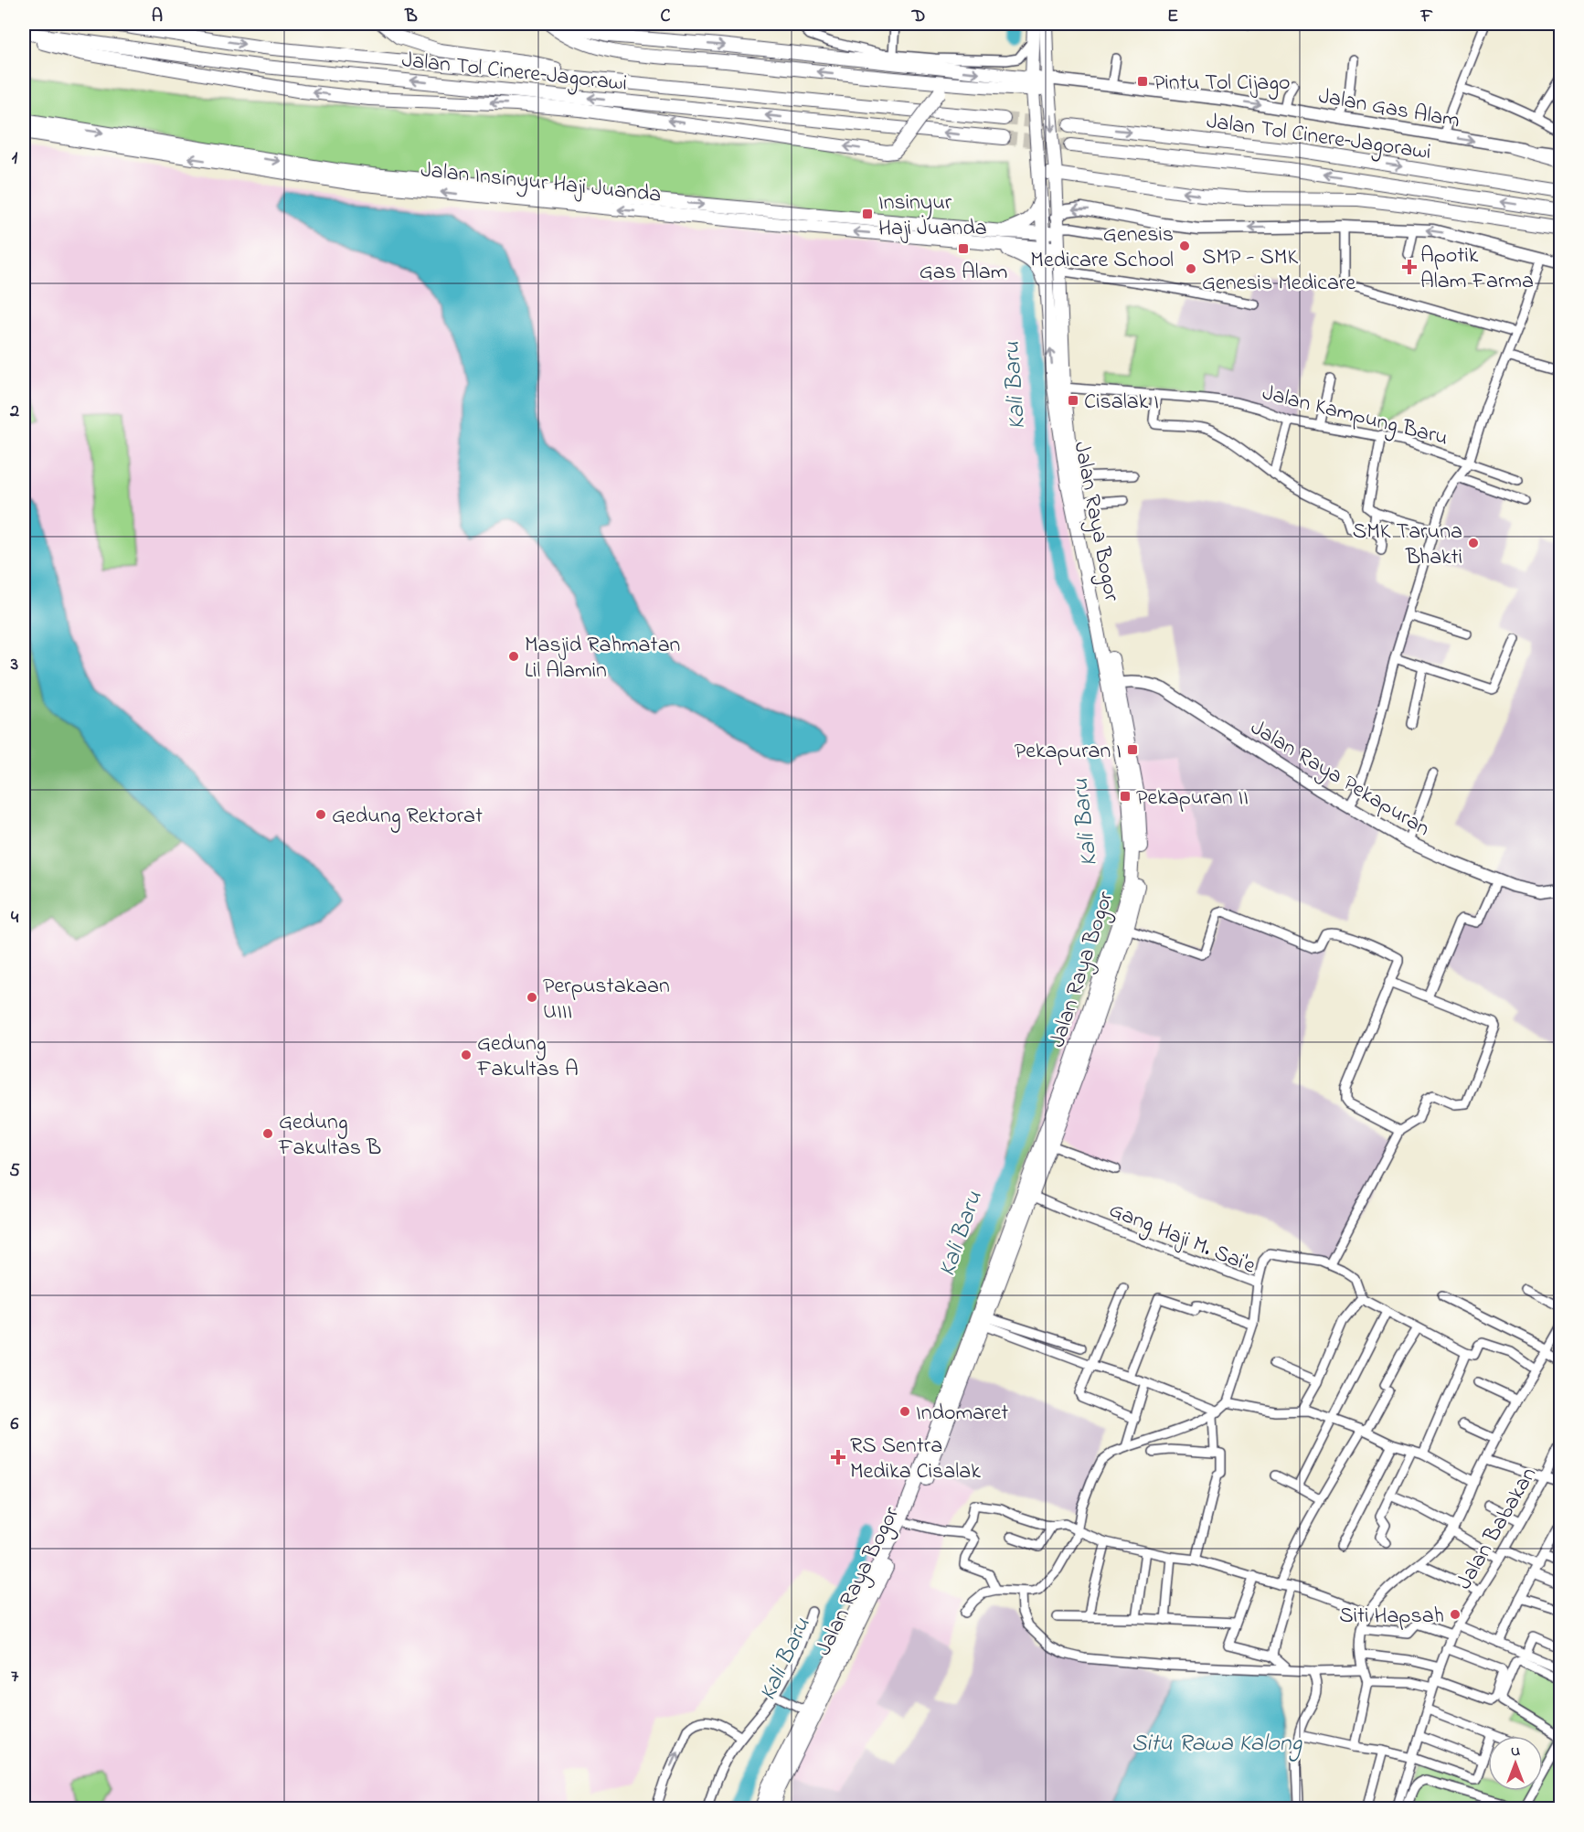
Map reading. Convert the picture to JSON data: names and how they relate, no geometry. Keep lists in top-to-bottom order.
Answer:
{
  "streets": {
    "highway": ["Jalan Tol Cinere–Jagorawi", "Jalan Insinyur Haji Juanda", "Jalan Raya Bogor"],
    "main road": ["Jalan Gas Alam", "Jalan Raya Pekapuran"],
    "street": ["Jalan Kampung Baru", "Gang Haji M. Sai'e", "Jalan Babakan"]
  },
  "crossings": [
    ["Jalan Gas Alam", "Jalan Raya Bogor"],
    ["Jalan Insinyur Haji Juanda", "Jalan Raya Bogor"],
    ["Jalan Kampung Baru", "Jalan Raya Bogor"],
    ["Jalan Raya Bogor", "Jalan Raya Pekapuran"],
    ["Jalan Raya Bogor", "Gang Haji M. Sai'e"]
  ],
  "one_way": ["Jalan Gas Alam"],
  "water": ["Kali Baru", "Situ Rawa Kalong"],
  "places": {
    "transit": [
      "Pintu Tol Cijago",
      "Insinyur Haji Juanda",
      "Gas Alam",
      "Cisalak I",
      "Pekapuran I",
      "Pekapuran II"
    ],
    "other": [
      "Genesis Medicare School",
      "SMP - SMK Genesis Medicare",
      "SMK Taruna Bhakti",
      "Masjid Rahmatan Lil Alamin",
      "Gedung Rektorat",
      "Perpustakaan UIII",
      "Gedung Fakultas A",
      "Gedung Fakultas B",
      "Indomaret",
      "Siti Hapsah"
    ],
    "health": ["Apotik Alam Farma", "RS Sentra Medika Cisalak"]
  },
  "north": "top",
  "grid": {
    "columns": [
      "A",
      "B",
      "C",
      "D",
      "E",
      "F"
    ],
    "rows": [
      "1",
      "2",
      "3",
      "4",
      "5",
      "6",
      "7"
    ]
  }
}
